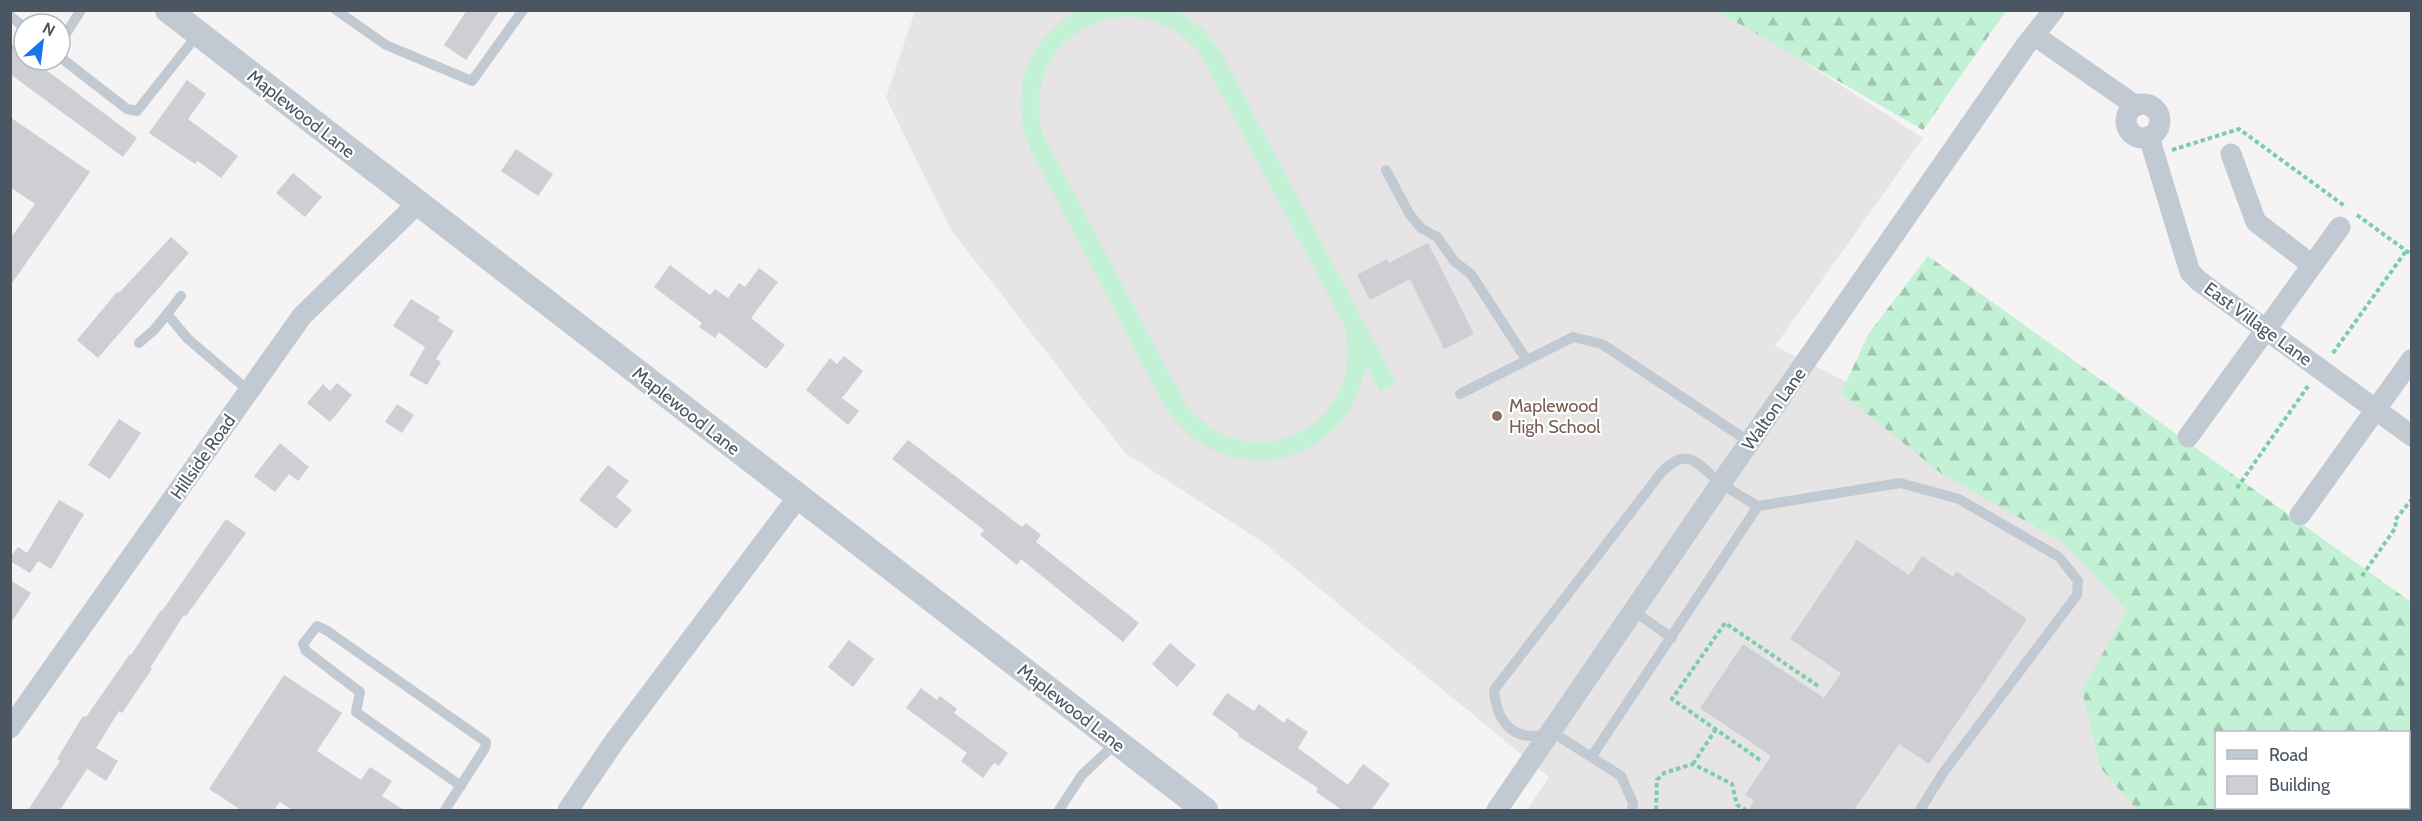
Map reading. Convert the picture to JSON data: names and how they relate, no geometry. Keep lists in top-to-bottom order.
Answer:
{
  "streets": {
    "street": [
      "Maplewood Lane",
      "East Village Lane",
      "Walton Lane",
      "Hillside Road"
    ]
  },
  "crossings": [
    ["Maplewood Lane", "Hillside Road"],
    ["East Village Lane", "Walton Lane"]
  ],
  "places": ["Maplewood High School"],
  "legend": ["Road", "Building"],
  "north": "top right"
}
